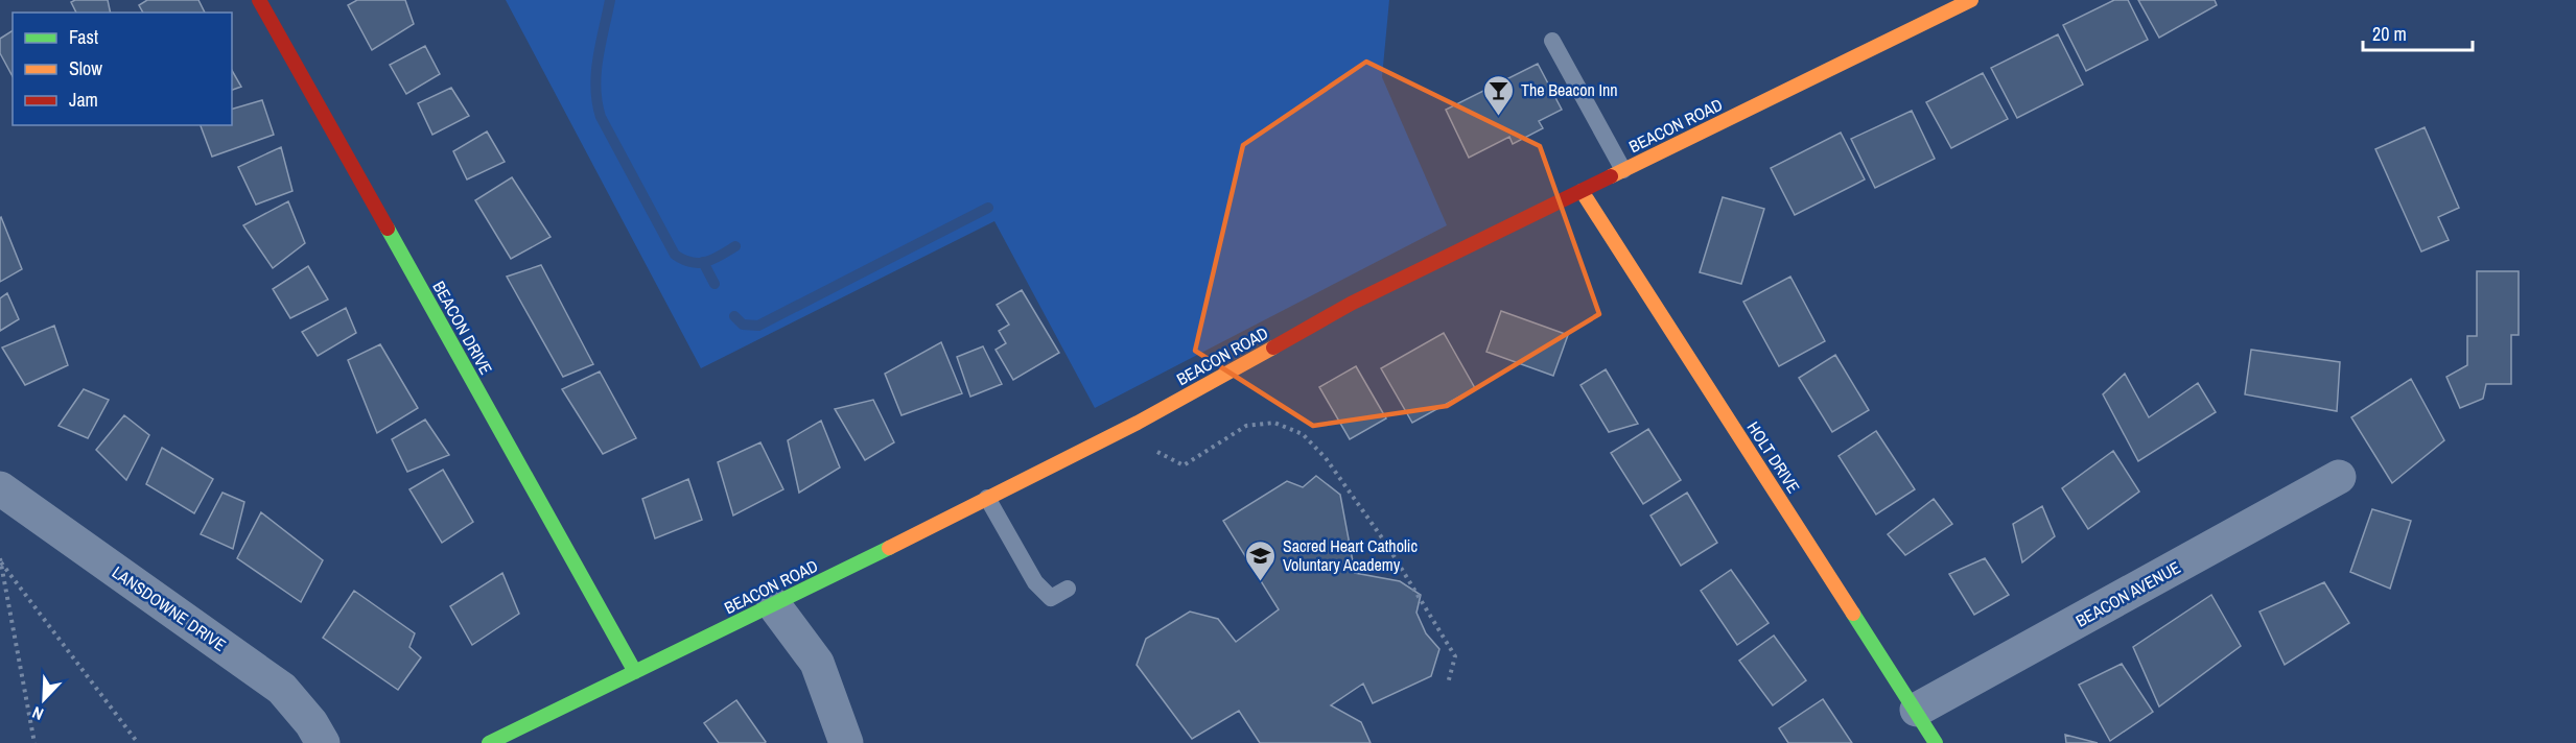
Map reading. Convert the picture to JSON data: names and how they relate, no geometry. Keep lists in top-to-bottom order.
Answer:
{
  "streets": {
    "street": [
      "BEACON ROAD",
      "BEACON DRIVE",
      "HOLT DRIVE",
      "BEACON AVENUE",
      "LANSDOWNE DRIVE"
    ]
  },
  "crossings": [
    ["BEACON ROAD", "BEACON DRIVE"],
    ["BEACON ROAD", "HOLT DRIVE"],
    ["HOLT DRIVE", "BEACON AVENUE"]
  ],
  "places": {
    "bar": ["The Beacon Inn"],
    "school or university": ["Sacred Heart Catholic Voluntary Academy"]
  },
  "legend": ["Fast", "Slow", "Jam"],
  "scale_bar": "20 m",
  "north": "bottom left"
}
